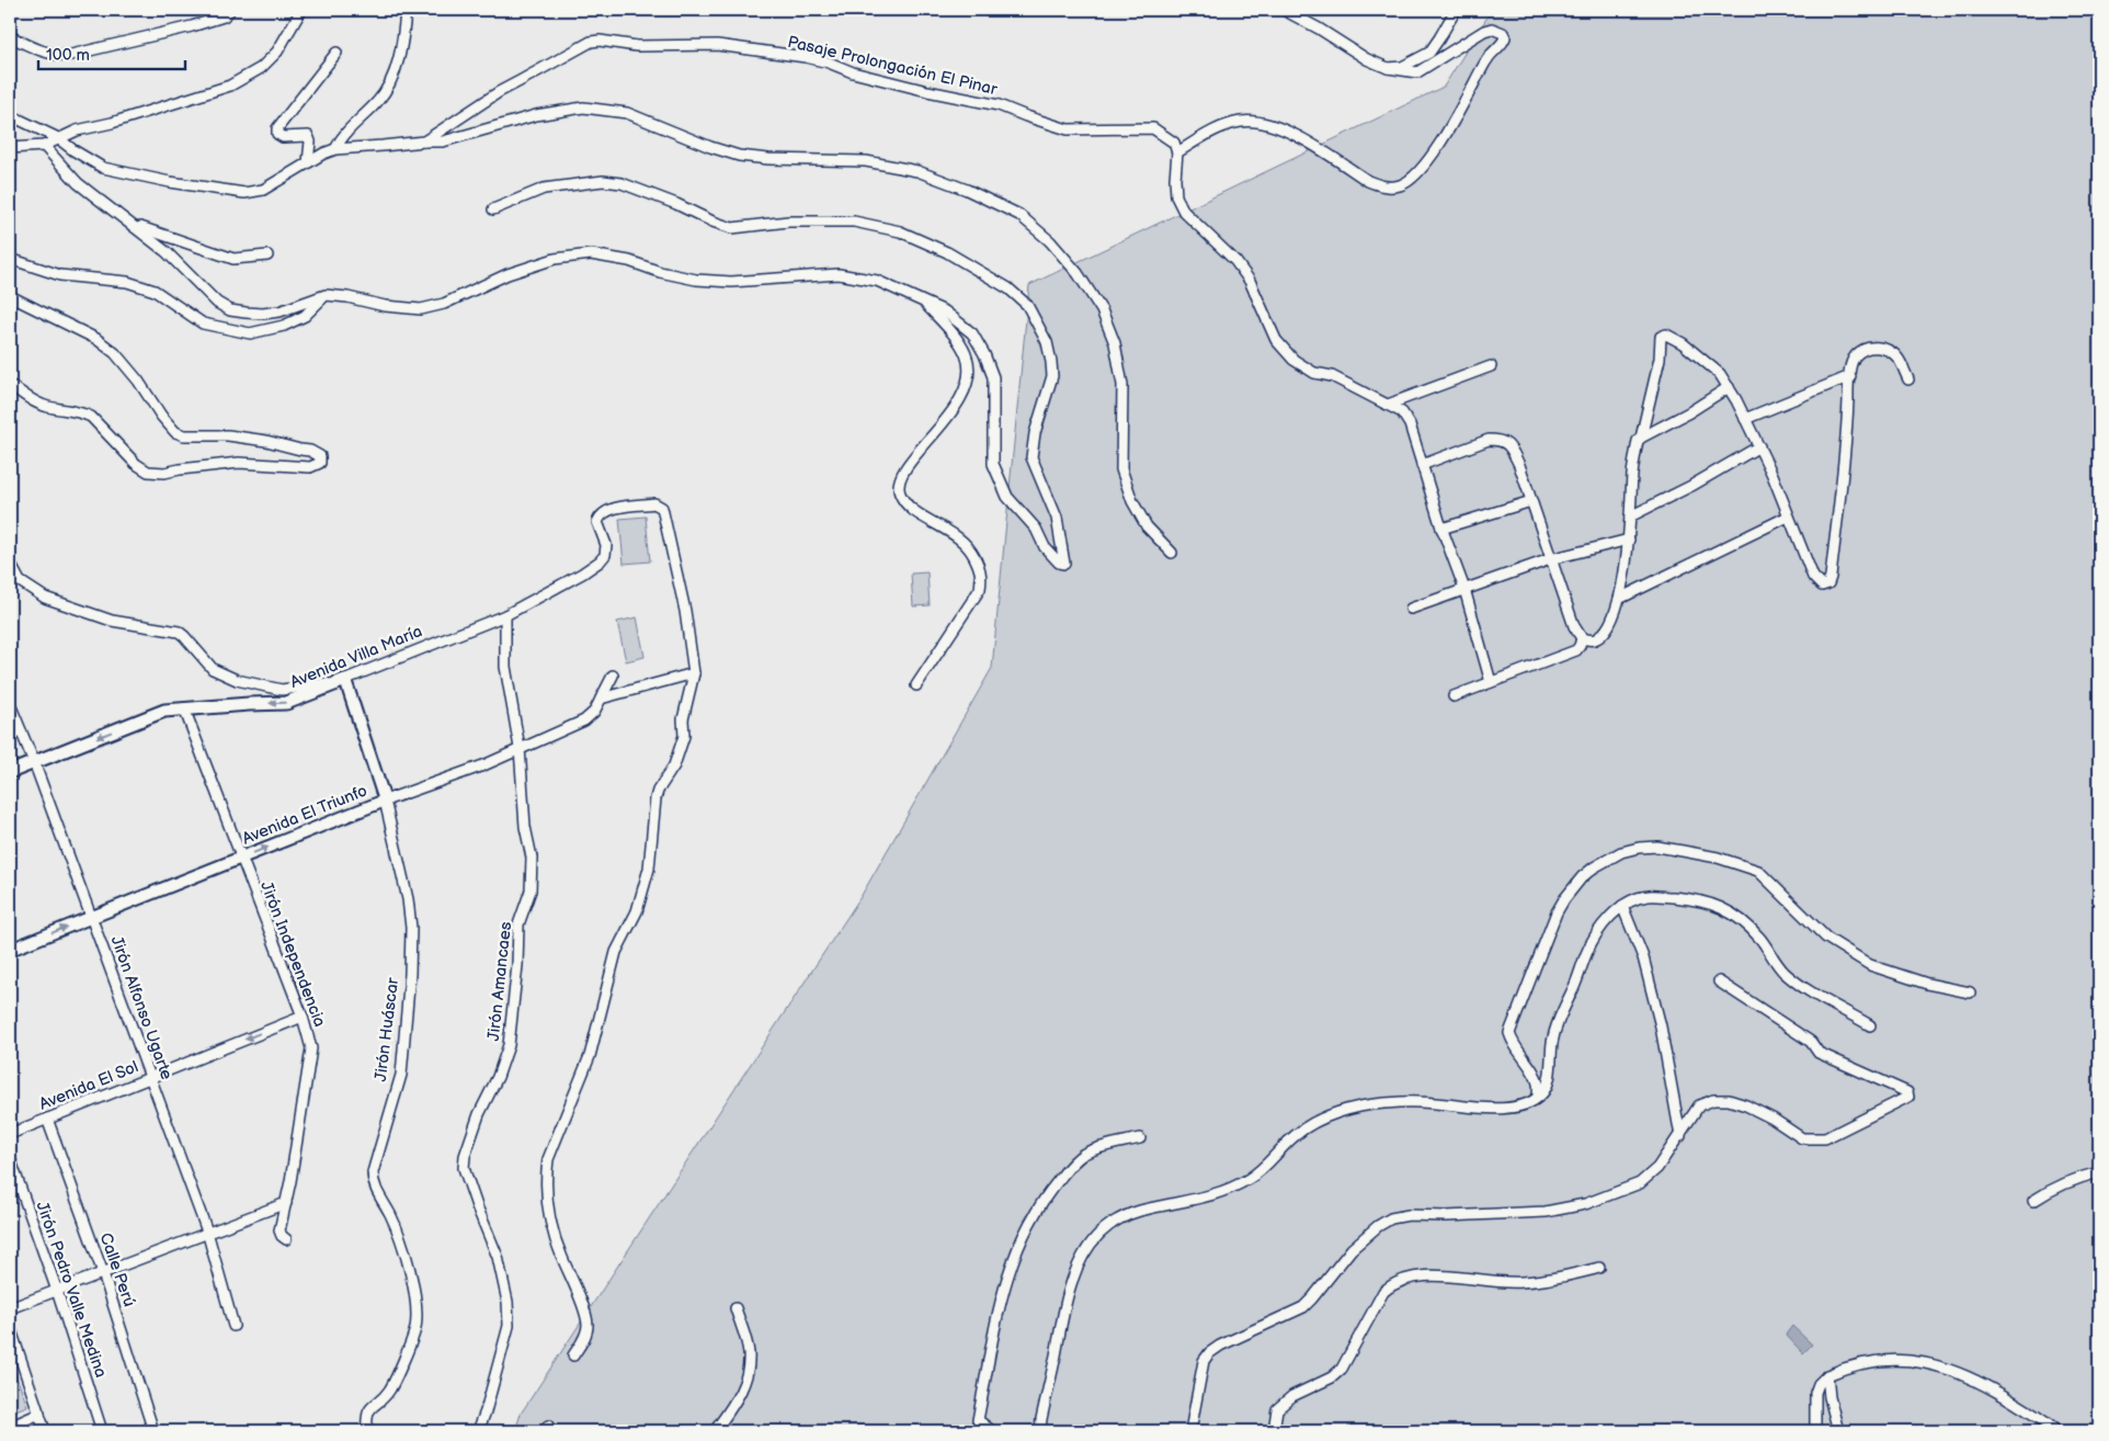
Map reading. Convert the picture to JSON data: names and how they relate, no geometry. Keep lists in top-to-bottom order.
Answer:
{
  "streets": {
    "main road": ["Avenida Villa María"],
    "street": [
      "Pasaje Prolongación El Pinar",
      "Avenida El Triunfo",
      "Jirón Independencia",
      "Jirón Amancaes",
      "Jirón Alfonso Ugarte",
      "Jirón Huáscar",
      "Avenida El Sol",
      "Calle Perú",
      "Jirón Pedro Valle Medina"
    ]
  },
  "crossings": [
    ["Avenida Villa María", "Jirón Independencia"],
    ["Avenida Villa María", "Jirón Amancaes"],
    ["Avenida Villa María", "Jirón Alfonso Ugarte"],
    ["Avenida Villa María", "Jirón Huáscar"],
    ["Avenida El Triunfo", "Jirón Independencia"],
    ["Avenida El Triunfo", "Jirón Amancaes"],
    ["Avenida El Triunfo", "Jirón Alfonso Ugarte"],
    ["Avenida El Triunfo", "Jirón Huáscar"],
    ["Jirón Independencia", "Avenida El Sol"],
    ["Jirón Alfonso Ugarte", "Avenida El Sol"],
    ["Avenida El Sol", "Calle Perú"]
  ],
  "one_way": ["Avenida El Triunfo", "Avenida El Sol"],
  "scale_bar": "100 m"
}
